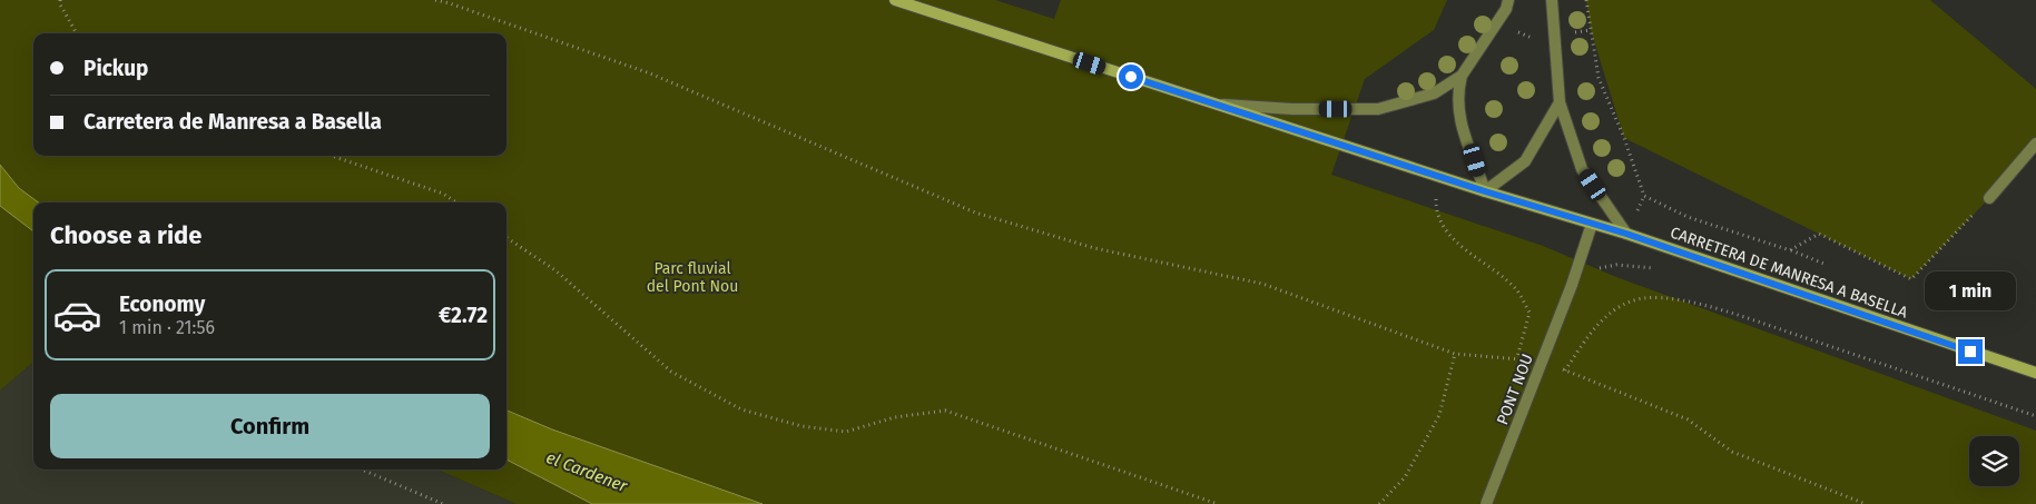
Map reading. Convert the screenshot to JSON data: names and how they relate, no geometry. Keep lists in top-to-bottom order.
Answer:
{
  "streets": {
    "main road": ["CARRETERA DE MANRESA A BASELLA"],
    "street": ["PONT NOU"]
  },
  "crossings": [
    ["CARRETERA DE MANRESA A BASELLA", "PONT NOU"]
  ],
  "water": ["el Cardener"],
  "parks": ["Parc fluvial del Pont Nou"],
  "page": {
    "banner": ["Pickup", "Carretera de Manresa a Basella"],
    "heading": "Choose a ride",
    "list": [
      {
        "name": "Economy",
        "note": "1 min · 21:56",
        "value": "€2.72"
      }
    ],
    "bubble": "1 min",
    "buttons": "Confirm"
  }
}
